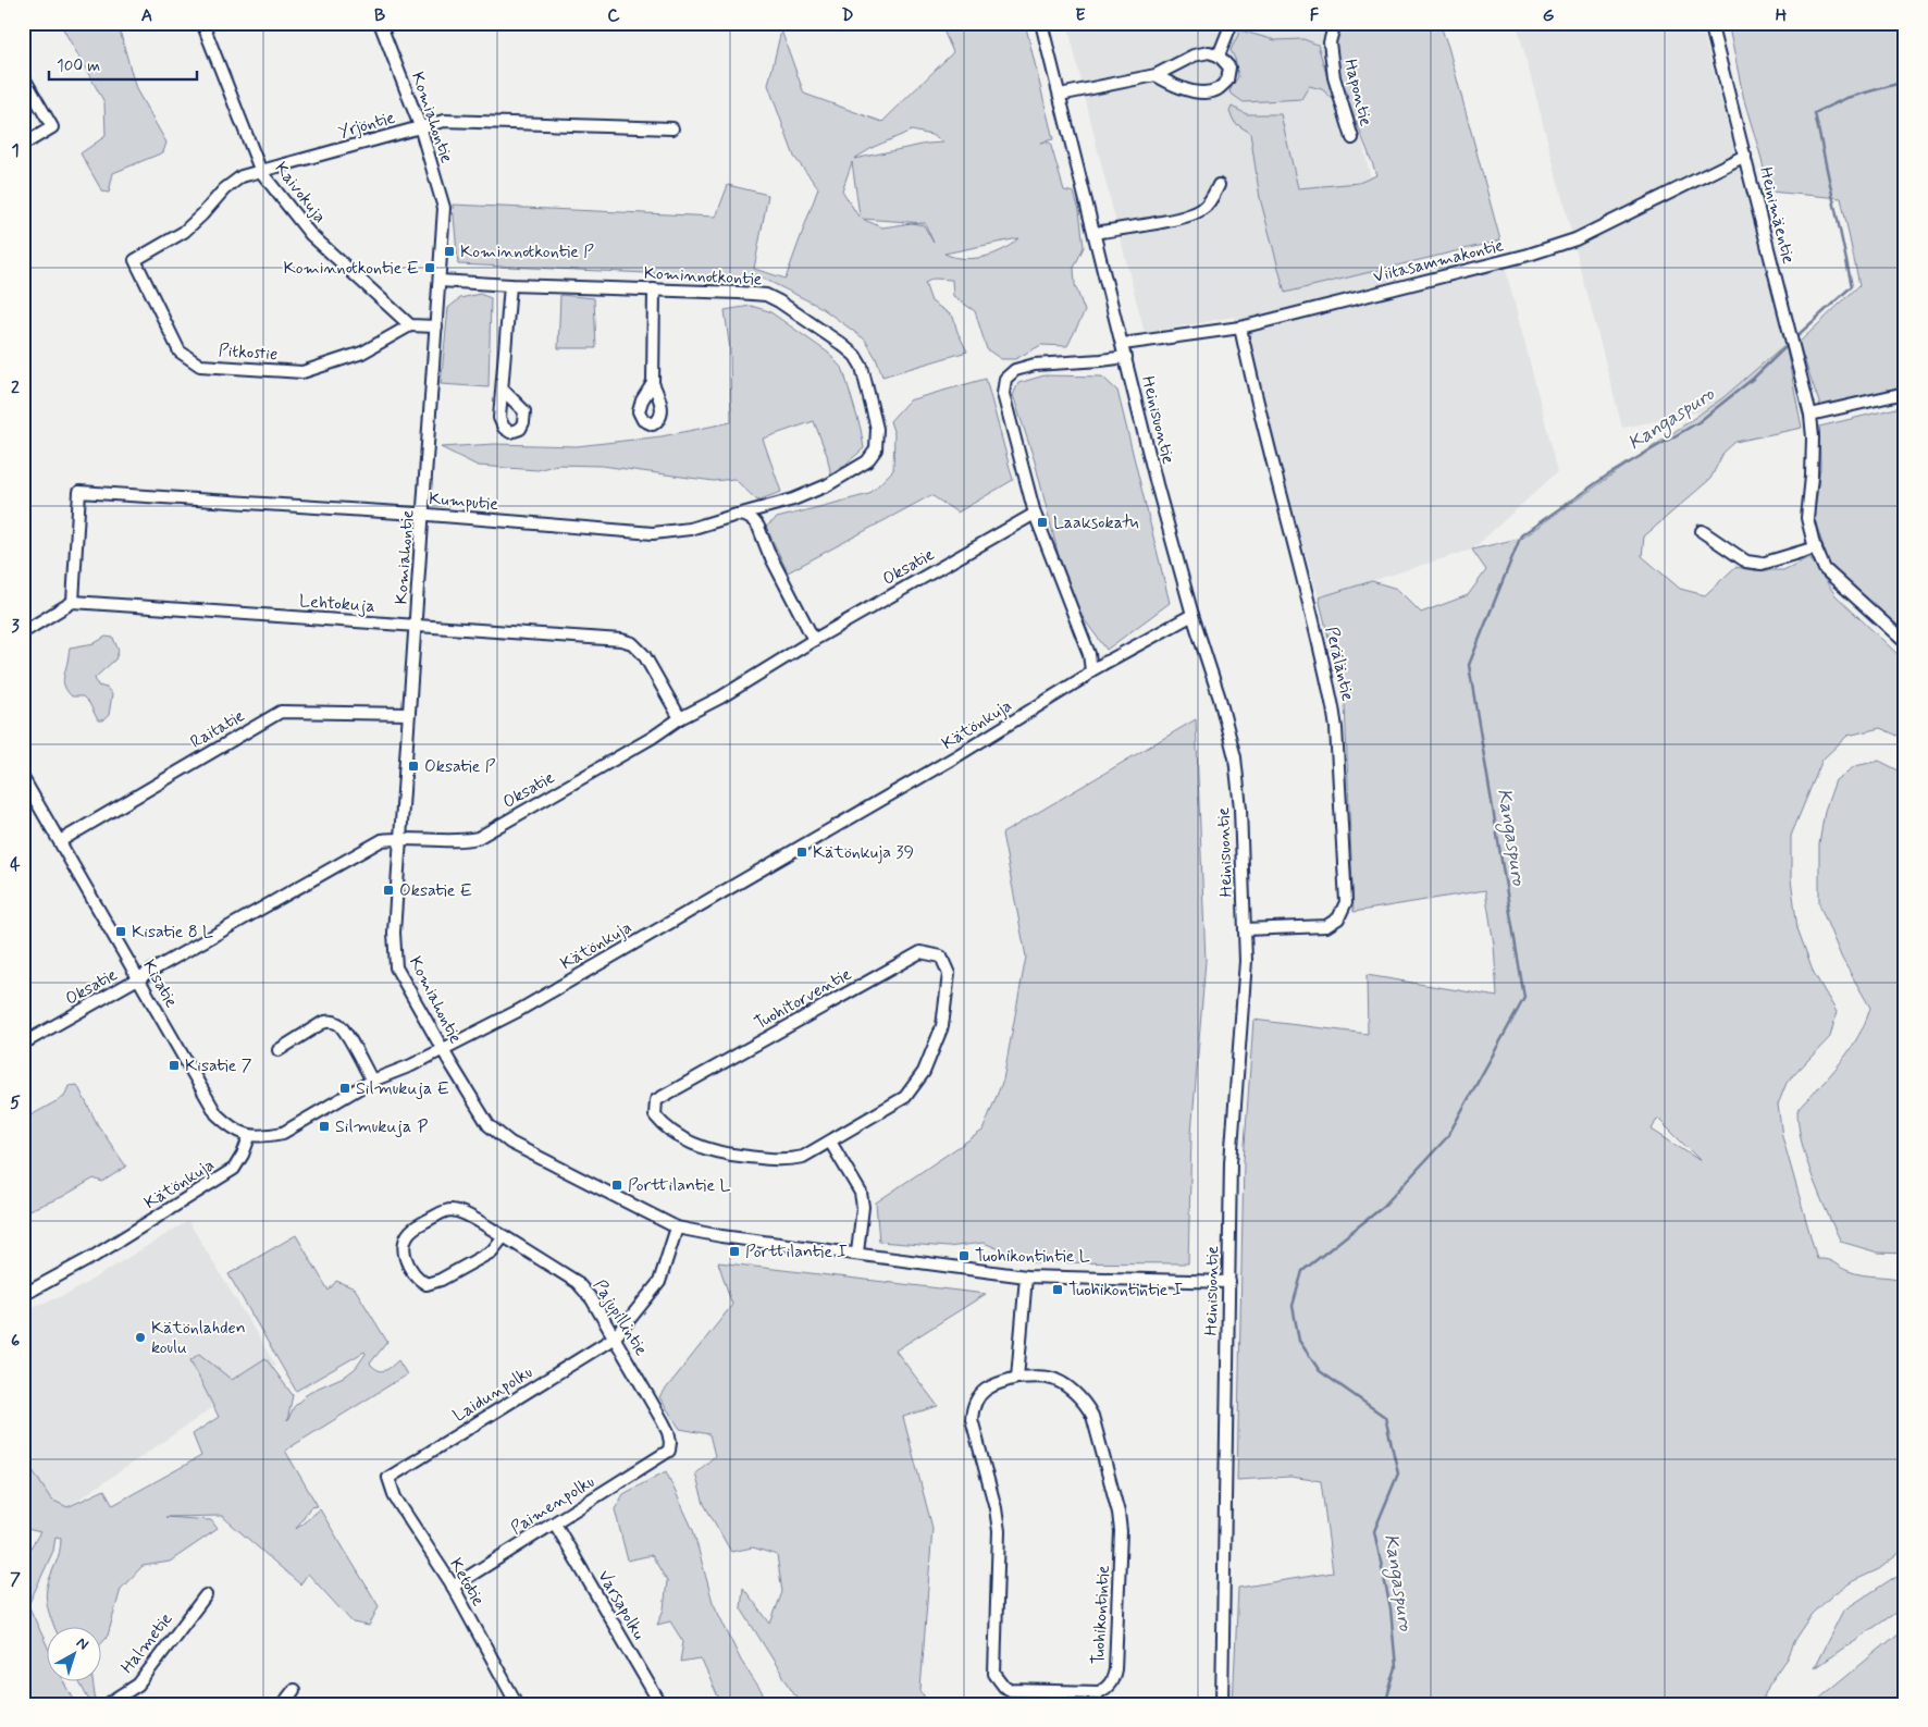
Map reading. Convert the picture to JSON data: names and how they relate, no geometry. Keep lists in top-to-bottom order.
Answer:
{
  "streets": {
    "street": [
      "Hapontie",
      "Komiahontie",
      "Yrjöntie",
      "Kaivokuja",
      "Heinimäentie",
      "Viitasammakontie",
      "Kominnotkontie",
      "Pitkostie",
      "Heinisuontie",
      "Kumputie",
      "Oksatie",
      "Lehtokuja",
      "Peräläntie",
      "Kätönkuja",
      "Raitatie",
      "Kisatie",
      "Tuohitorventie",
      "Pajupillintie",
      "Laidunpolku",
      "Paimenpolku",
      "Ketotie",
      "Varsapolku",
      "Tuohikontintie",
      "Halmetie"
    ]
  },
  "crossings": [
    ["Komiahontie", "Yrjöntie"],
    ["Komiahontie", "Kominnotkontie"],
    ["Komiahontie", "Heinisuontie"],
    ["Komiahontie", "Kumputie"],
    ["Komiahontie", "Oksatie"],
    ["Komiahontie", "Lehtokuja"],
    ["Komiahontie", "Kätönkuja"],
    ["Komiahontie", "Raitatie"],
    ["Komiahontie", "Laidunpolku"],
    ["Yrjöntie", "Kaivokuja"],
    ["Yrjöntie", "Pitkostie"],
    ["Kaivokuja", "Pitkostie"],
    ["Heinimäentie", "Viitasammakontie"],
    ["Viitasammakontie", "Heinisuontie"],
    ["Viitasammakontie", "Peräläntie"],
    ["Kominnotkontie", "Kumputie"],
    ["Heinisuontie", "Peräläntie"],
    ["Heinisuontie", "Kätönkuja"],
    ["Kumputie", "Lehtokuja"],
    ["Oksatie", "Lehtokuja"],
    ["Oksatie", "Kisatie"],
    ["Kätönkuja", "Kisatie"],
    ["Raitatie", "Kisatie"],
    ["Pajupillintie", "Laidunpolku"],
    ["Pajupillintie", "Paimenpolku"],
    ["Laidunpolku", "Ketotie"],
    ["Paimenpolku", "Ketotie"],
    ["Paimenpolku", "Varsapolku"]
  ],
  "water": ["Kangaspuro"],
  "places": {
    "transit": [
      "Kominnotkontie P",
      "Kominnotkontie E",
      "Laaksokatu",
      "Oksatie P",
      "Kätönkuja 39",
      "Oksatie E",
      "Kisatie 8 L",
      "Kisatie 7",
      "Silmukuja E",
      "Silmukuja P",
      "Porttilantie L",
      "Porttilantie I",
      "Tuohikontintie L",
      "Tuohikontintie I"
    ],
    "other": ["Kätönlahden koulu"]
  },
  "scale_bar": "100 m",
  "north": "top right",
  "grid": {
    "columns": [
      "A",
      "B",
      "C",
      "D",
      "E",
      "F",
      "G",
      "H"
    ],
    "rows": [
      "1",
      "2",
      "3",
      "4",
      "5",
      "6",
      "7"
    ]
  }
}
